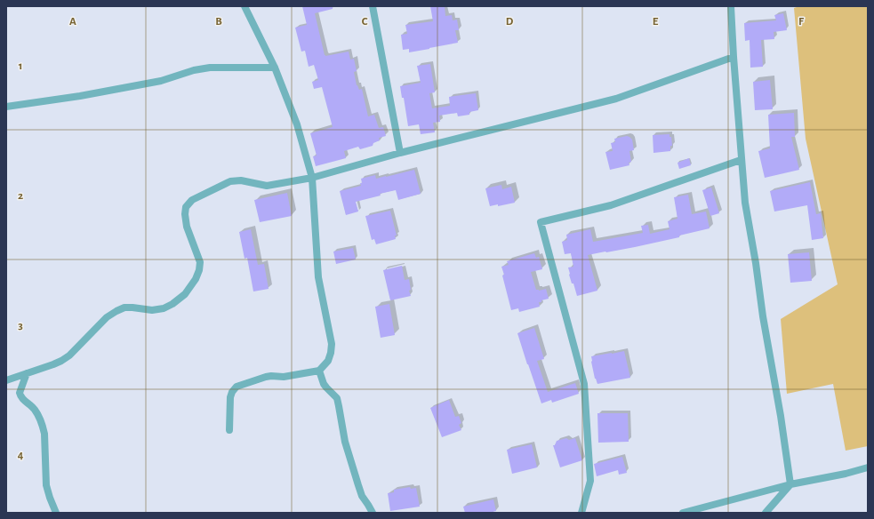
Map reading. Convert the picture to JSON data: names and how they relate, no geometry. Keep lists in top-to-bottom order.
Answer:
{
  "grid": {
    "columns": [
      "A",
      "B",
      "C",
      "D",
      "E",
      "F"
    ],
    "rows": [
      "1",
      "2",
      "3",
      "4"
    ]
  }
}
